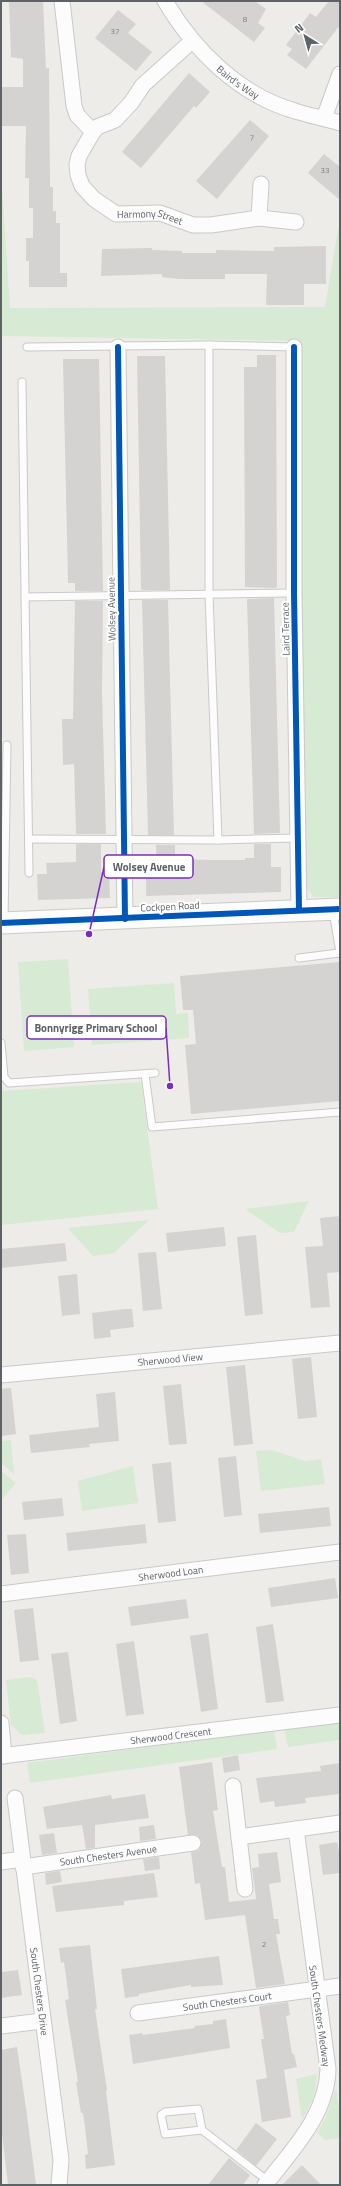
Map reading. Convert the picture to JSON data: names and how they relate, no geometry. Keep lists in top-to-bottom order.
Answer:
{
  "streets": {
    "main road": ["Cockpen Road"],
    "street": [
      "Baird's Way",
      "Harmony Street",
      "Wolsey Avenue",
      "Laird Terrace",
      "Sherwood View",
      "Sherwood Loan",
      "Sherwood Crescent",
      "South Chesters Avenue",
      "South Chesters Drive",
      "South Chesters Court",
      "South Chesters Medway"
    ]
  },
  "crossings": [
    ["Baird's Way", "Harmony Street"],
    ["Wolsey Avenue", "Cockpen Road"],
    ["Laird Terrace", "Cockpen Road"],
    ["South Chesters Avenue", "South Chesters Drive"],
    ["South Chesters Court", "South Chesters Medway"]
  ],
  "places": ["Wolsey Avenue", "Bonnyrigg Primary School"],
  "house_numbers": [
    "8",
    "37",
    "7",
    "33",
    "2"
  ],
  "north": "top left"
}
